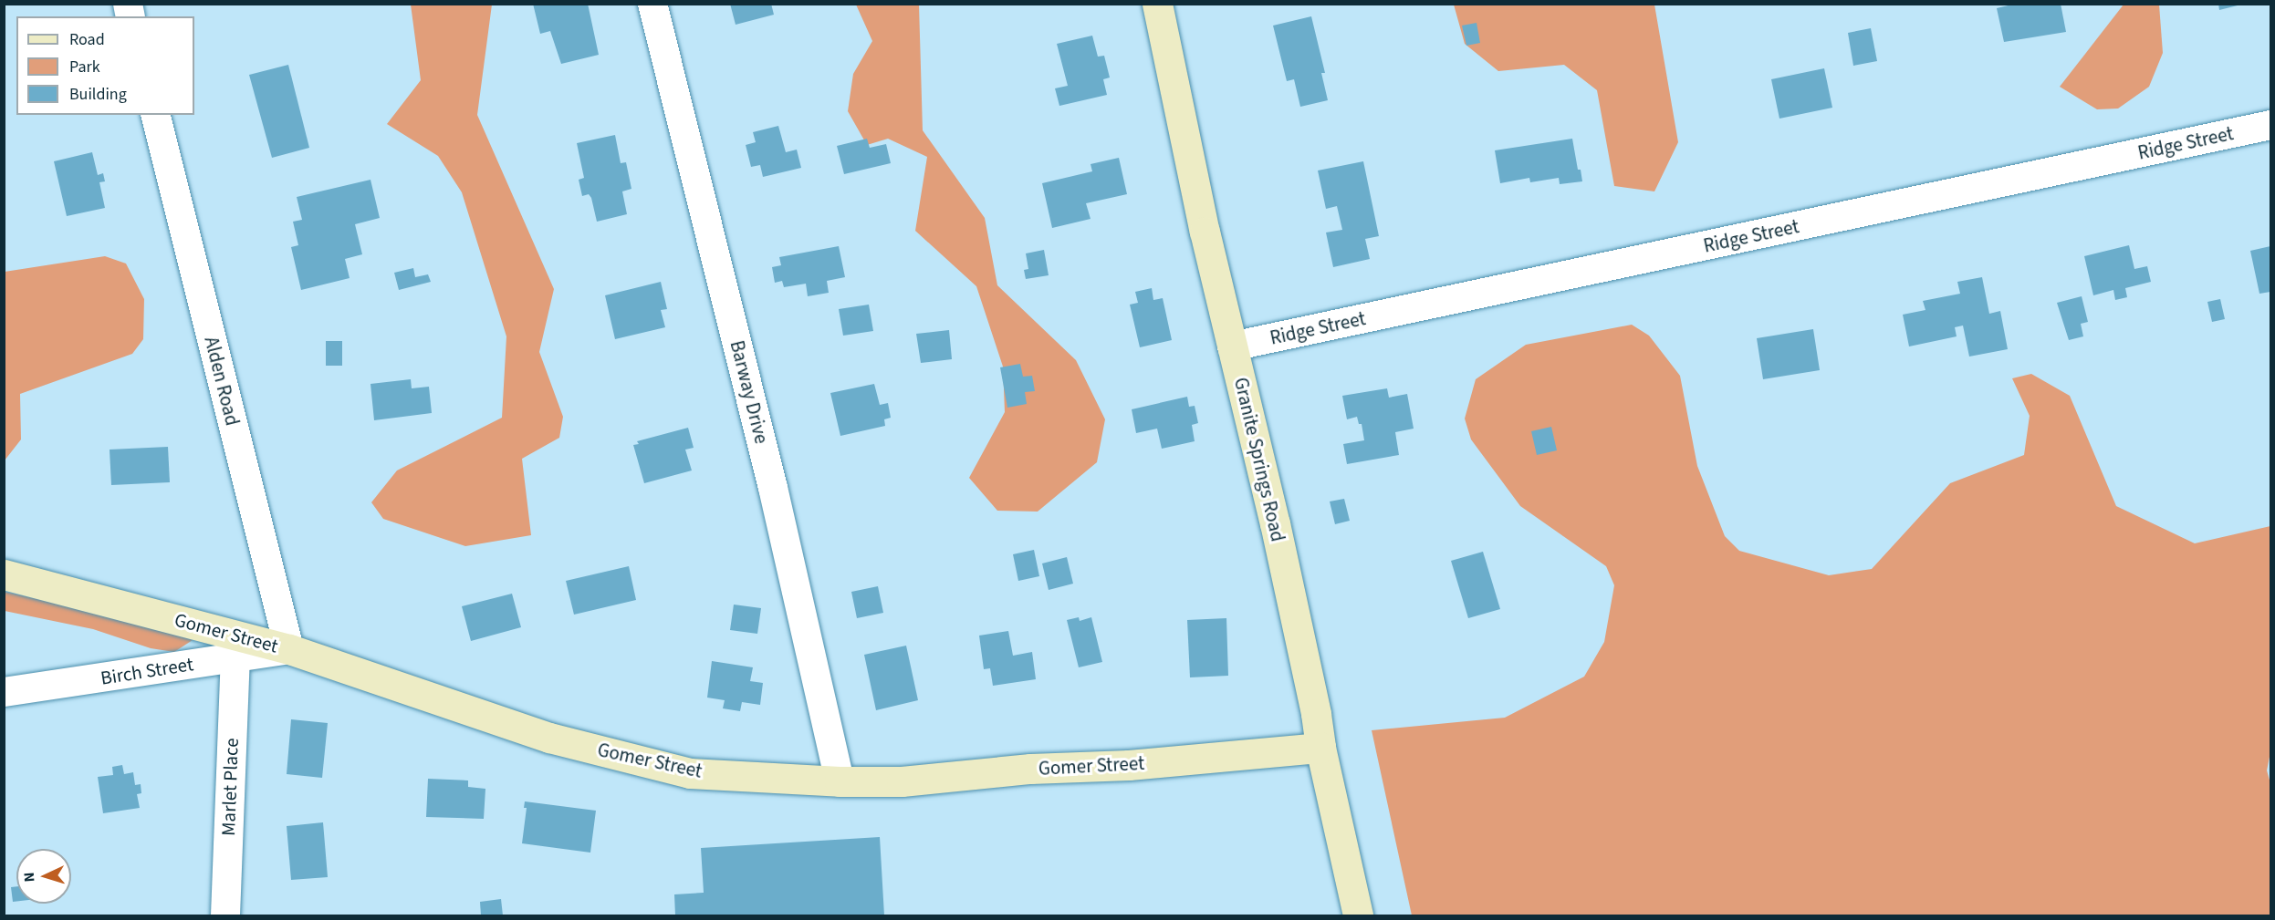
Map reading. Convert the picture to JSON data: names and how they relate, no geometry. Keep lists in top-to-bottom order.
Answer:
{
  "streets": {
    "street": [
      "Ridge Street",
      "Alden Road",
      "Barway Drive",
      "Granite Springs Road",
      "Gomer Street",
      "Birch Street",
      "Marlet Place"
    ]
  },
  "crossings": [
    ["Ridge Street", "Granite Springs Road"],
    ["Alden Road", "Gomer Street"],
    ["Alden Road", "Birch Street"],
    ["Barway Drive", "Gomer Street"],
    ["Granite Springs Road", "Gomer Street"],
    ["Gomer Street", "Birch Street"],
    ["Birch Street", "Marlet Place"]
  ],
  "legend": ["Road", "Park", "Building"],
  "north": "left"
}
